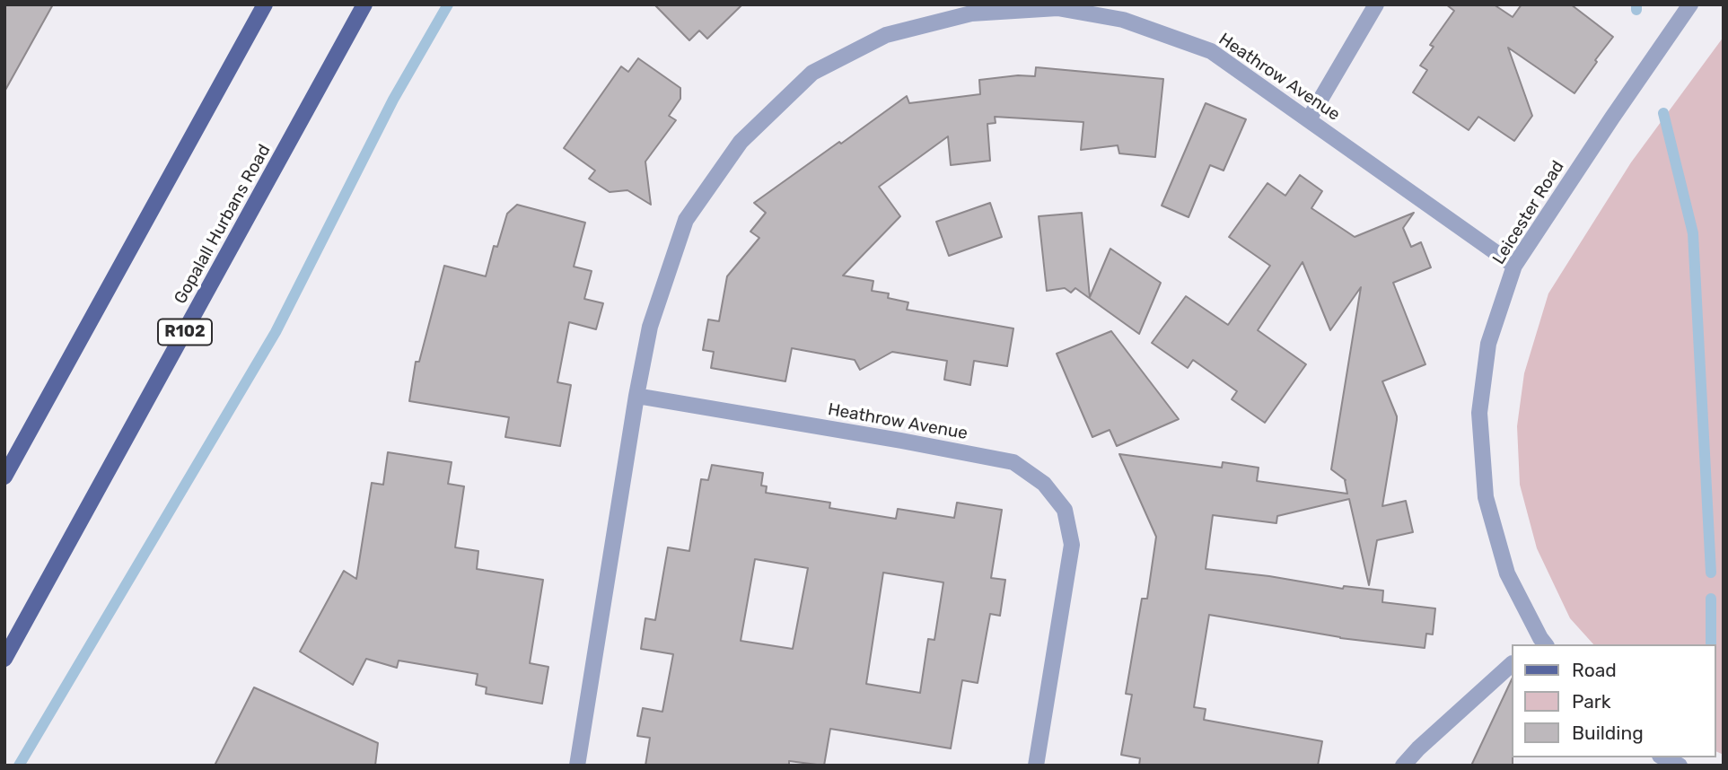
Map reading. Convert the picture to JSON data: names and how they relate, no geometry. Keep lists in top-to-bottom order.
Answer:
{
  "streets": {
    "main road": ["Gopalall Hurbans Road", "R102"],
    "street": ["Heathrow Avenue", "Leicester Road"]
  },
  "crossings": [
    ["Heathrow Avenue", "Leicester Road"]
  ],
  "legend": ["Road", "Park", "Building"]
}
